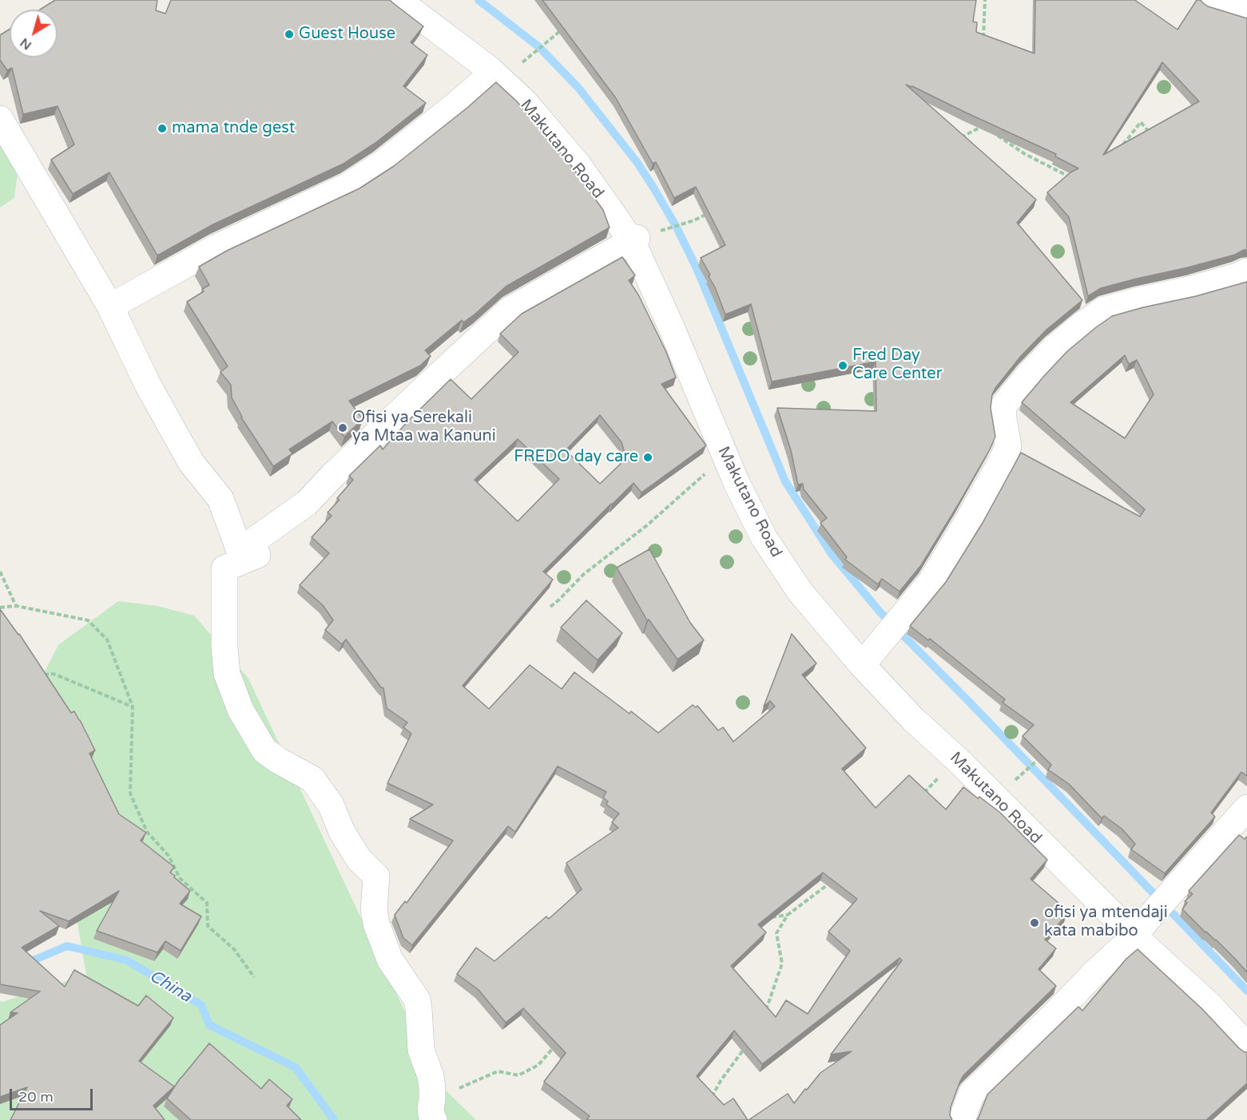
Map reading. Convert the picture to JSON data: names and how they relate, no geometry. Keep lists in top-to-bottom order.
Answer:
{
  "streets": {
    "street": ["Makutano Road"]
  },
  "water": ["China"],
  "places": [
    "Guest House",
    "mama tnde gest",
    "Fred Day Care Center",
    "Ofisi ya Serekali ya Mtaa wa Kanuni",
    "FREDO day care",
    "ofisi ya mtendaji kata mabibo"
  ],
  "scale_bar": "20 m",
  "north": "bottom left"
}
